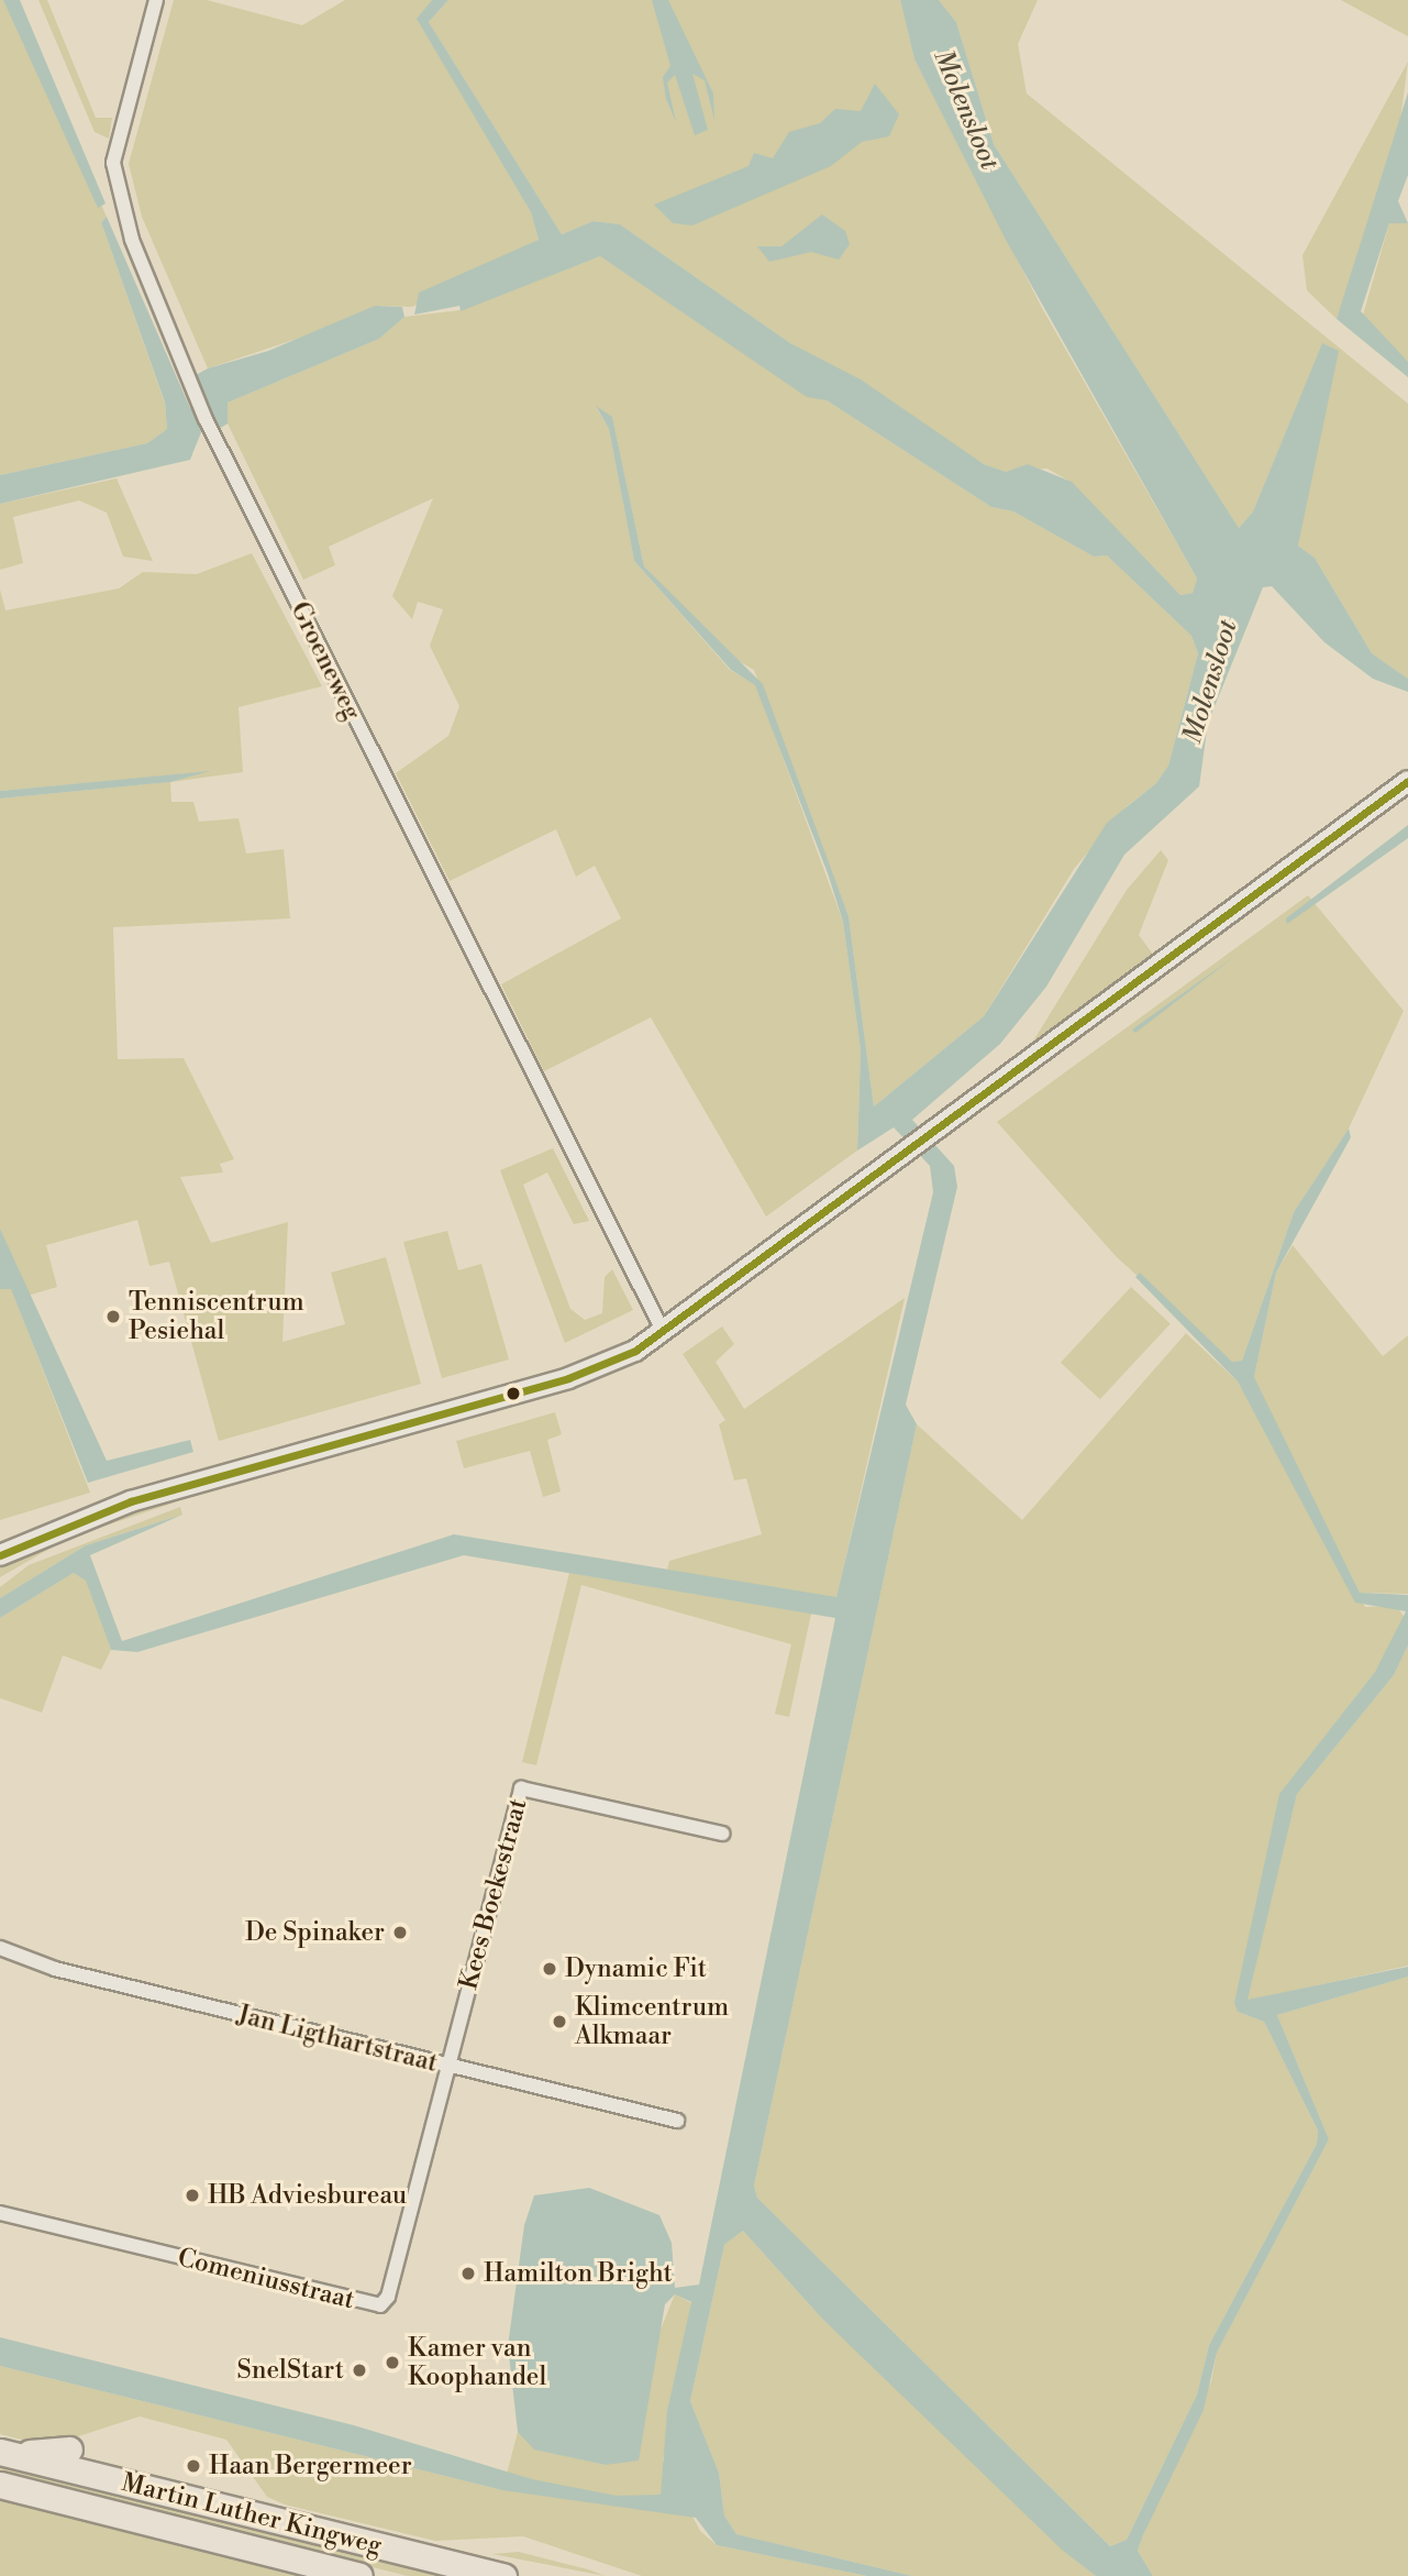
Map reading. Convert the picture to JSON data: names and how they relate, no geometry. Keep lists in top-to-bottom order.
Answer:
{
  "streets": {
    "highway": ["Martin Luther Kingweg"],
    "street": [
      "Groeneweg",
      "Kees Boekestraat",
      "Jan Ligthartstraat",
      "Comeniusstraat"
    ]
  },
  "crossings": [
    ["Kees Boekestraat", "Jan Ligthartstraat"],
    ["Kees Boekestraat", "Comeniusstraat"],
    ["Jan Ligthartstraat", "Comeniusstraat"]
  ],
  "water": ["Molensloot"],
  "places": [
    "Tenniscentrum Pesiehal",
    "De Spinaker",
    "Dynamic Fit",
    "Klimcentrum Alkmaar",
    "HB Adviesbureau",
    "Hamilton Bright",
    "Kamer van Koophandel",
    "SnelStart",
    "Haan Bergermeer"
  ]
}
